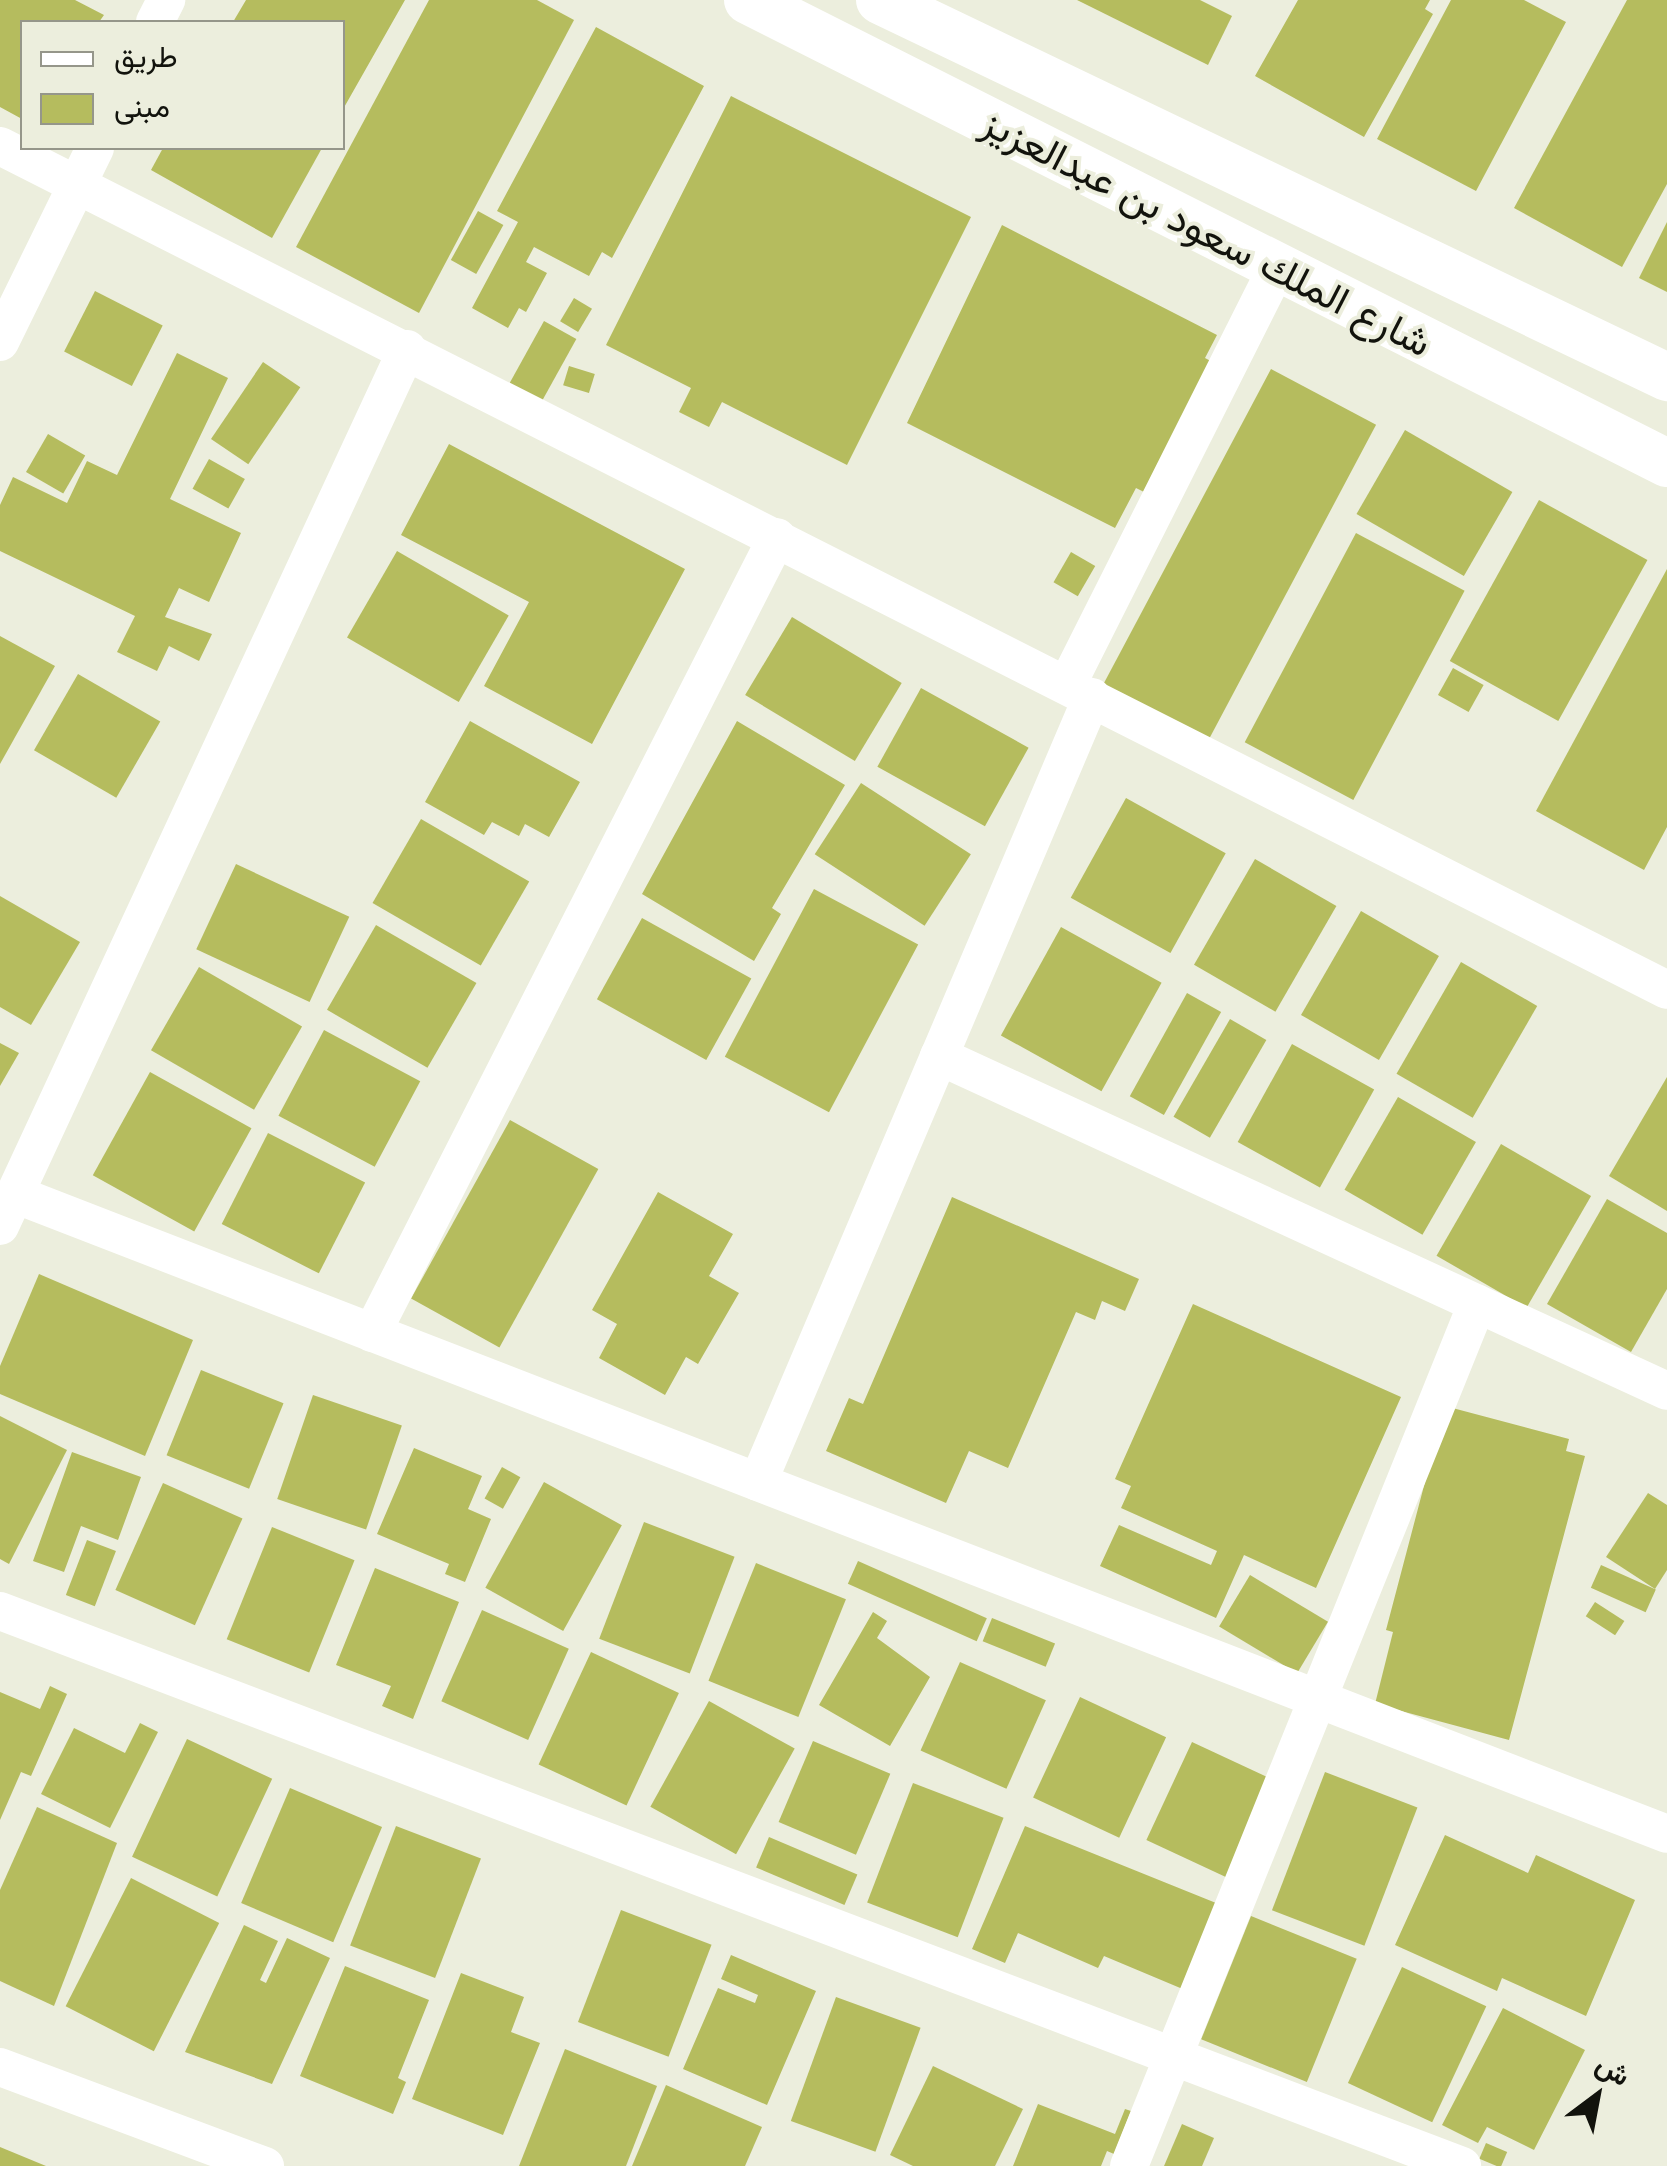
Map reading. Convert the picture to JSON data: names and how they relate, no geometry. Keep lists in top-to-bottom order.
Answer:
{
  "streets": {
    "main road": ["شارع الملك سعود بن عبدالعزيز"]
  },
  "legend": ["طريق", "مبنى"],
  "north": "top right"
}
